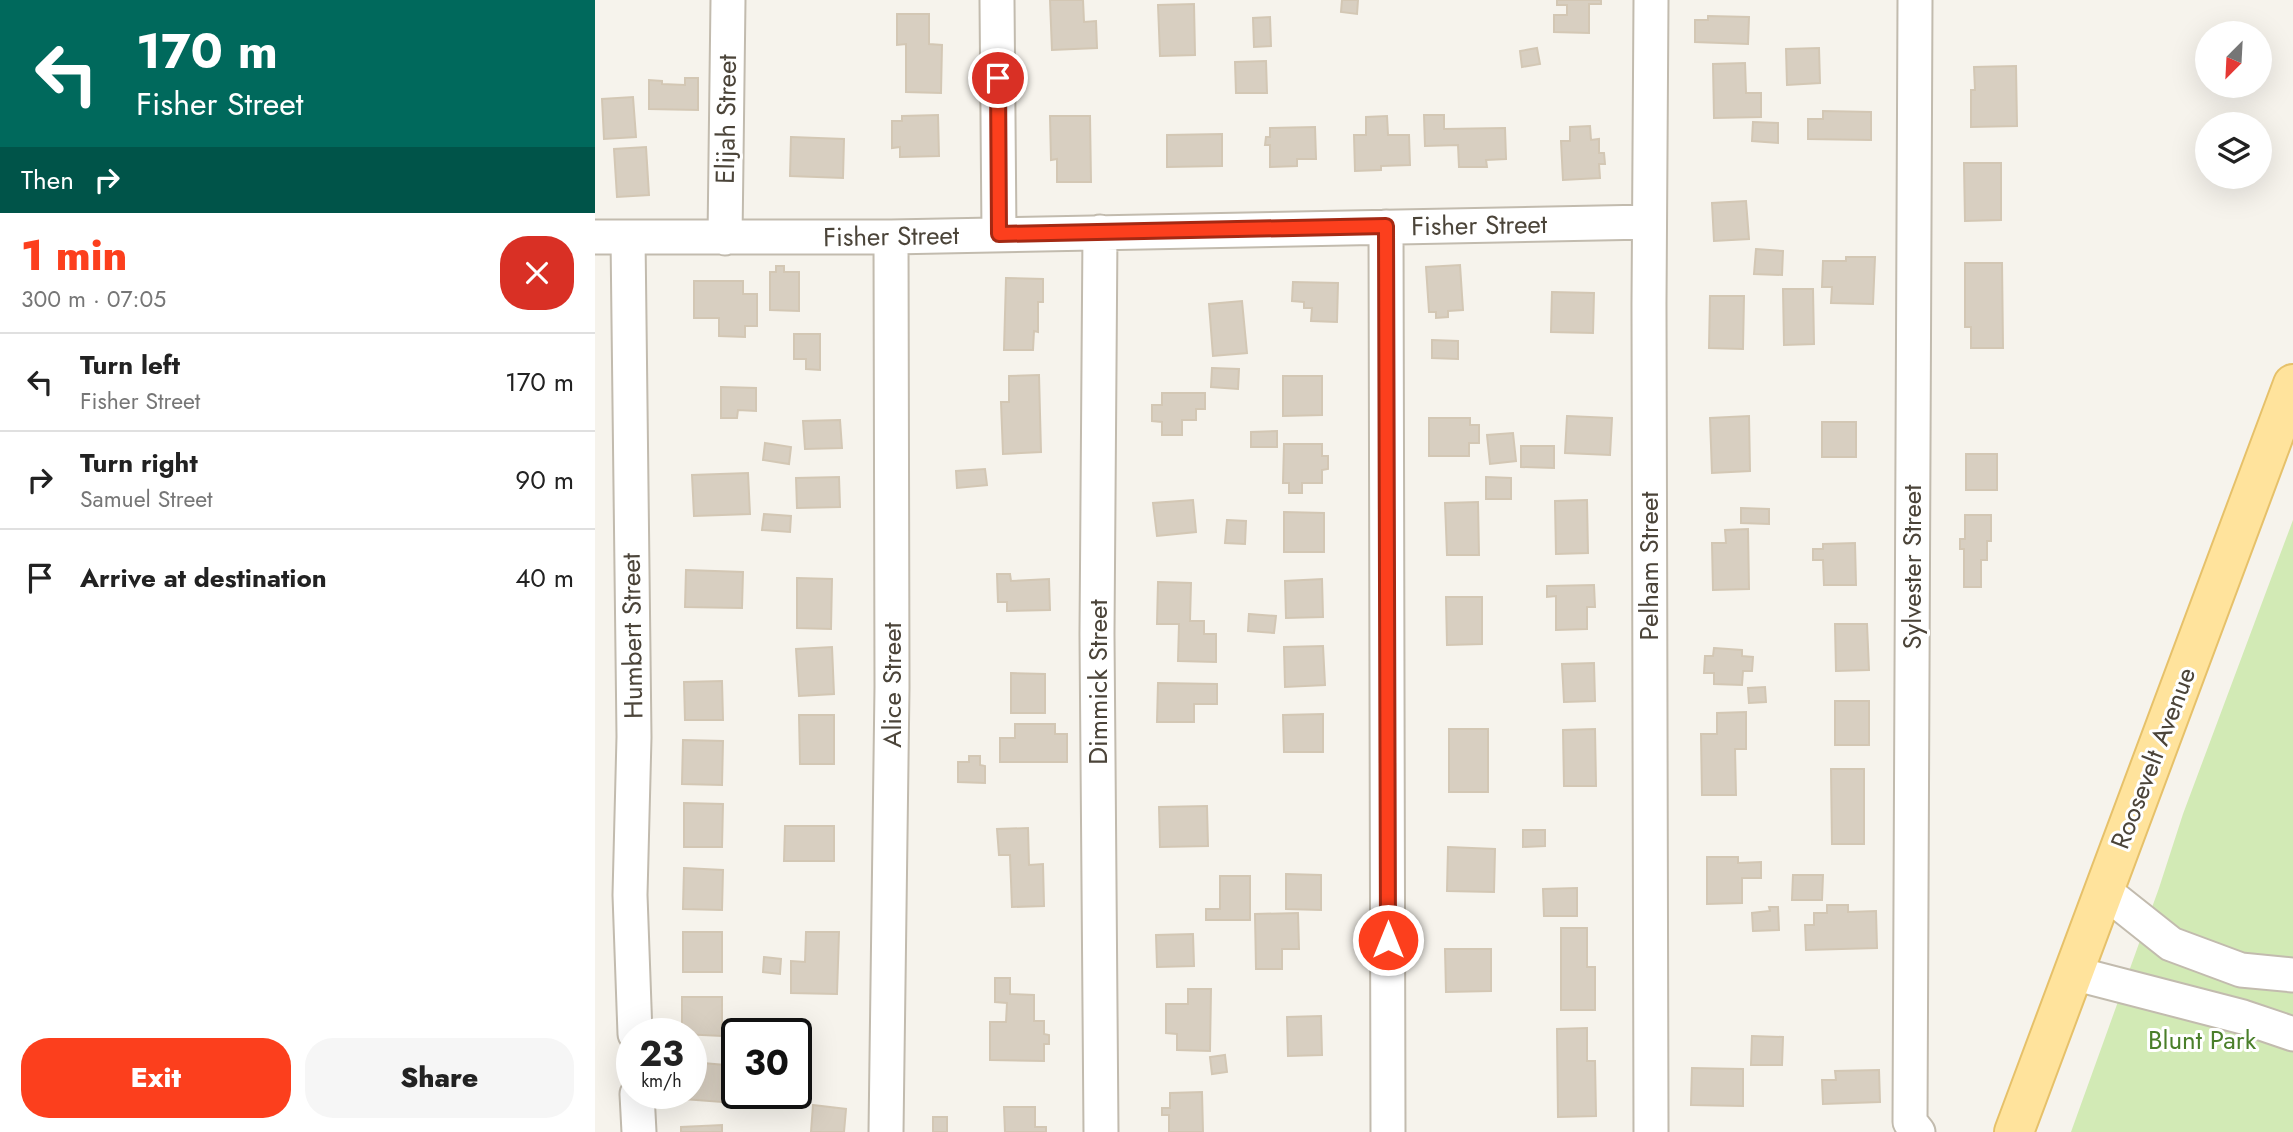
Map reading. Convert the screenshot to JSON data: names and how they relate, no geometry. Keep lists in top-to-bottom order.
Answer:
{
  "streets": {
    "main road": ["Roosevelt Avenue"],
    "street": [
      "Elijah Street",
      "Fisher Street",
      "Pelham Street",
      "Sylvester Street",
      "Humbert Street",
      "Dimmick Street",
      "Alice Street"
    ]
  },
  "crossings": [
    ["Elijah Street", "Fisher Street"],
    ["Fisher Street", "Pelham Street"],
    ["Fisher Street", "Humbert Street"],
    ["Fisher Street", "Dimmick Street"],
    ["Fisher Street", "Alice Street"]
  ],
  "parks": ["Blunt Park"],
  "north": "bottom left",
  "page": {
    "turn": ["170 m", "Fisher Street"],
    "then": "Then",
    "heading": ["1 min", "300 m · 07:05"],
    "list": [
      {
        "name": "Turn left",
        "note": "Fisher Street",
        "value": "170 m"
      },
      {
        "name": "Turn right",
        "note": "Samuel Street",
        "value": "90 m"
      },
      {
        "name": "Arrive at destination",
        "value": "40 m"
      }
    ],
    "speed": "23 km/h",
    "limit": "30",
    "buttons": ["Exit", "Share"]
  }
}
